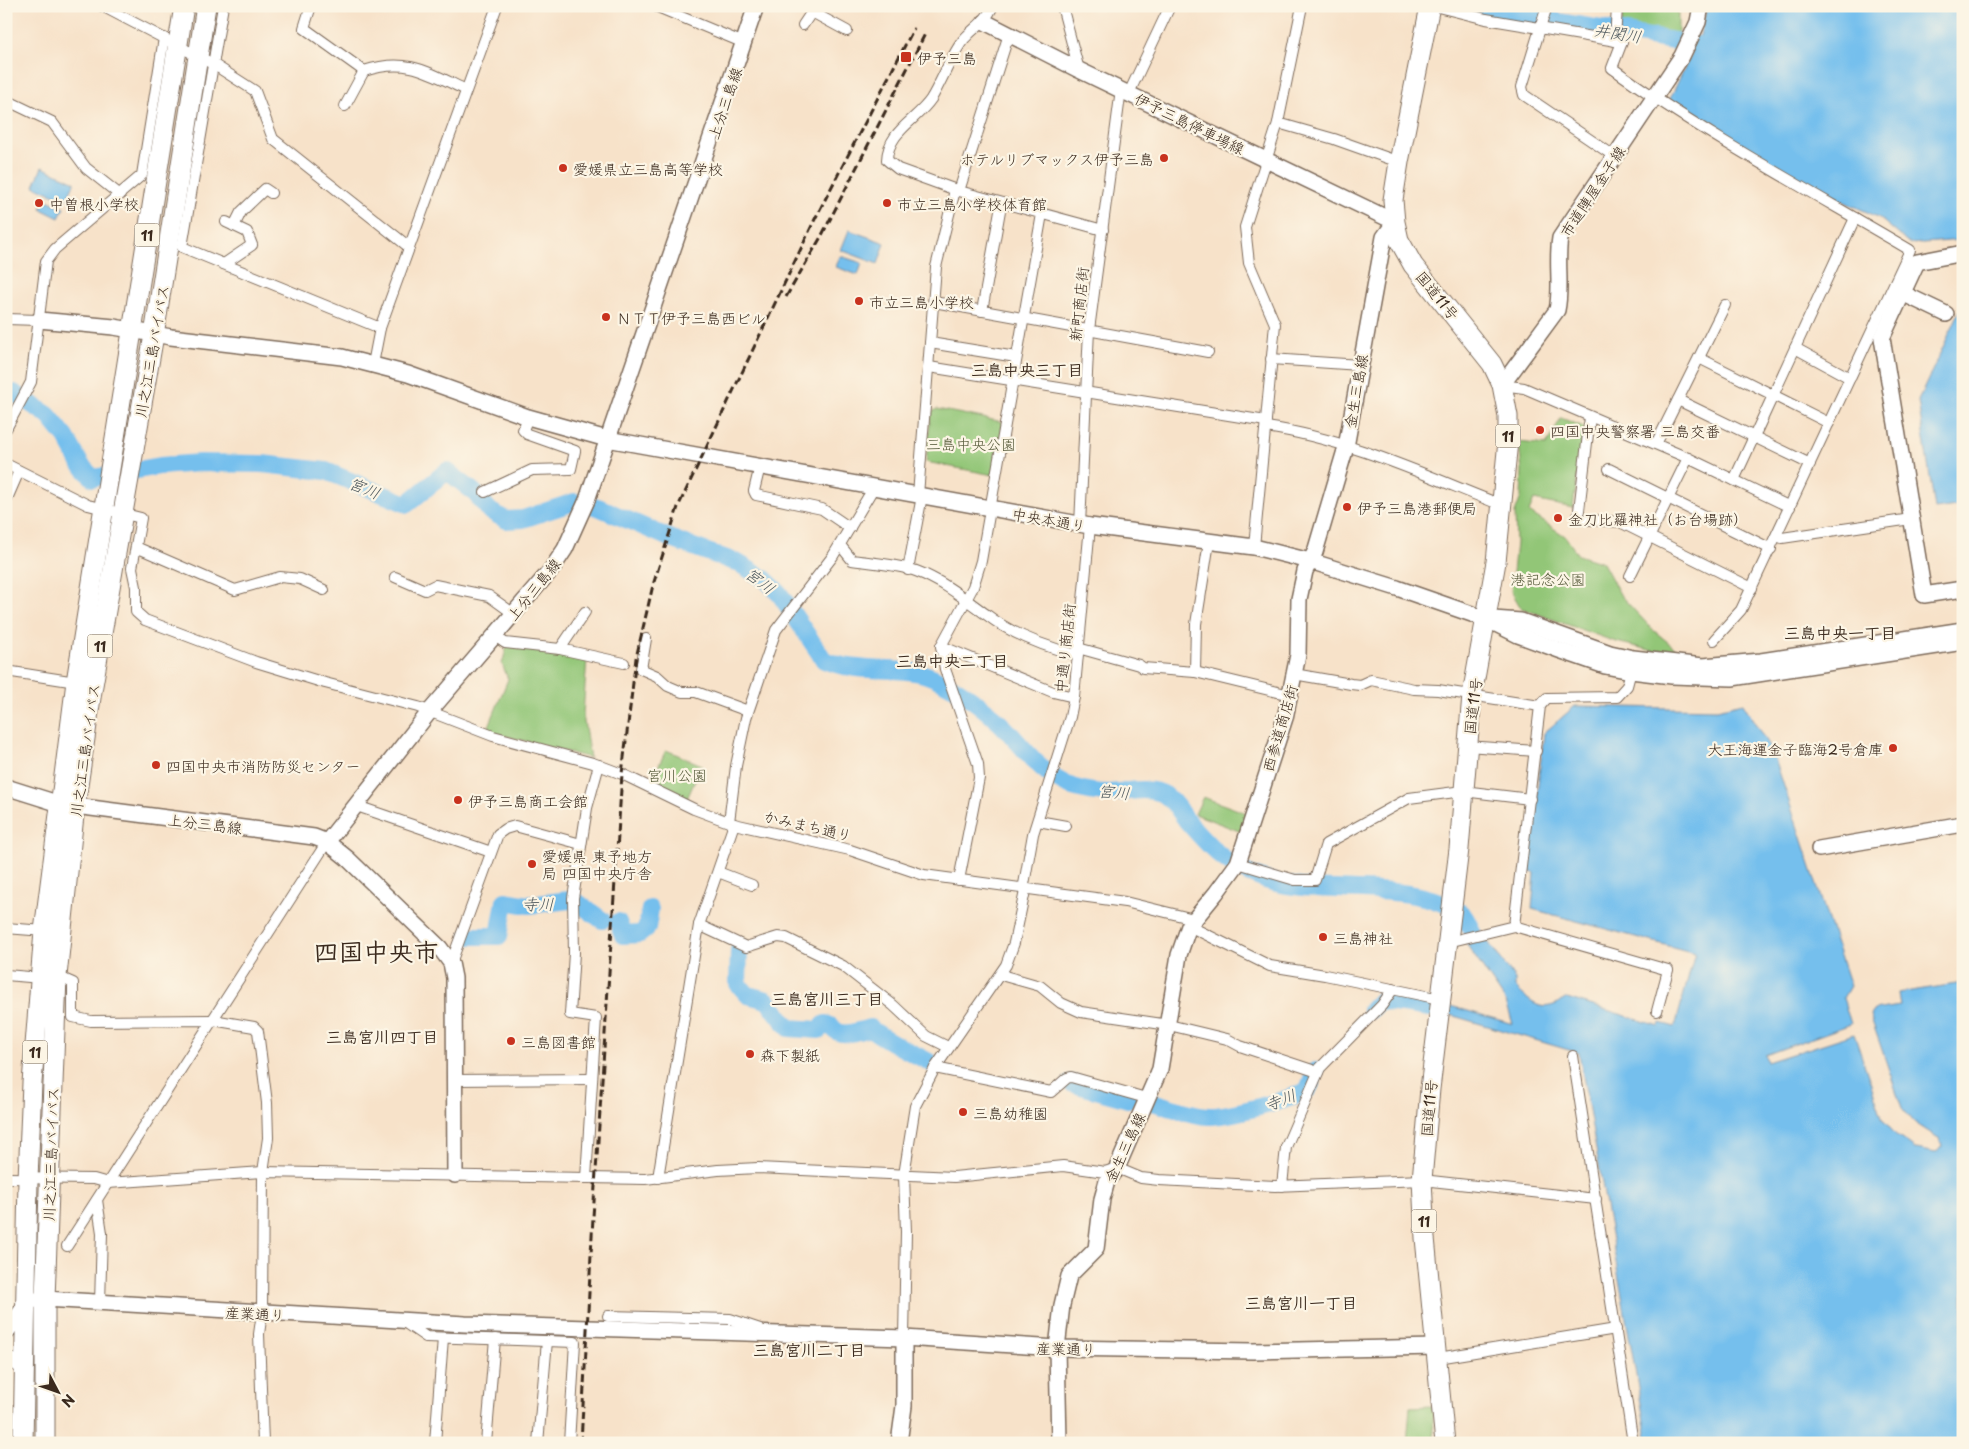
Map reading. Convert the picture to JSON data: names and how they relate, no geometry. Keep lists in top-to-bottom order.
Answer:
{
  "streets": {
    "highway": ["11", "国道11号", "川之江三島バイパス"],
    "street": [
      "上分三島線",
      "伊予三島停車場線",
      "市道陣屋金子線",
      "新町商店街",
      "金生三島線",
      "中央本通り",
      "中通り商店街",
      "西参道商店街",
      "かみまち通り",
      "産業通り"
    ]
  },
  "crossings": [
    ["上分三島線", "川之江三島バイパス"],
    ["上分三島線", "中央本通り"],
    ["上分三島線", "かみまち通り"],
    ["伊予三島停車場線", "国道11号"],
    ["伊予三島停車場線", "新町商店街"],
    ["伊予三島停車場線", "金生三島線"],
    ["市道陣屋金子線", "国道11号"],
    ["国道11号", "金生三島線"],
    ["国道11号", "中央本通り"],
    ["国道11号", "かみまち通り"],
    ["国道11号", "産業通り"],
    ["新町商店街", "中央本通り"],
    ["新町商店街", "中通り商店街"],
    ["川之江三島バイパス", "中央本通り"],
    ["川之江三島バイパス", "かみまち通り"],
    ["川之江三島バイパス", "産業通り"],
    ["金生三島線", "中央本通り"],
    ["金生三島線", "西参道商店街"],
    ["金生三島線", "かみまち通り"],
    ["金生三島線", "産業通り"],
    ["中央本通り", "中通り商店街"],
    ["中央本通り", "西参道商店街"],
    ["中通り商店街", "かみまち通り"],
    ["中通り商店街", "産業通り"]
  ],
  "districts": [
    "三島中央三丁目",
    "三島中央一丁目",
    "三島中央二丁目",
    "四国中央市",
    "三島宮川三丁目",
    "三島宮川四丁目",
    "三島宮川一丁目",
    "三島宮川二丁目"
  ],
  "water": ["井関川", "宮川", "寺川"],
  "parks": ["三島中央公園", "港記念公園", "宮川公園"],
  "places": {
    "transit": ["伊予三島"],
    "other": [
      "ホテルリブマックス伊予三島",
      "愛媛県立三島高等学校",
      "中曽根小学校",
      "市立三島小学校体育館",
      "市立三島小学校",
      "ＮＴＴ伊予三島西ビル",
      "四国中央警察署 三島交番",
      "伊予三島港郵便局",
      "金刀比羅神社（お台場跡）",
      "大王海運金子臨海2号倉庫",
      "四国中央市消防防災センター",
      "伊予三島商工会館",
      "愛媛県 東予地方 局 四国中央庁舎",
      "三島神社",
      "三島図書館",
      "森下製紙",
      "三島幼稚園"
    ]
  },
  "north": "bottom right"
}
